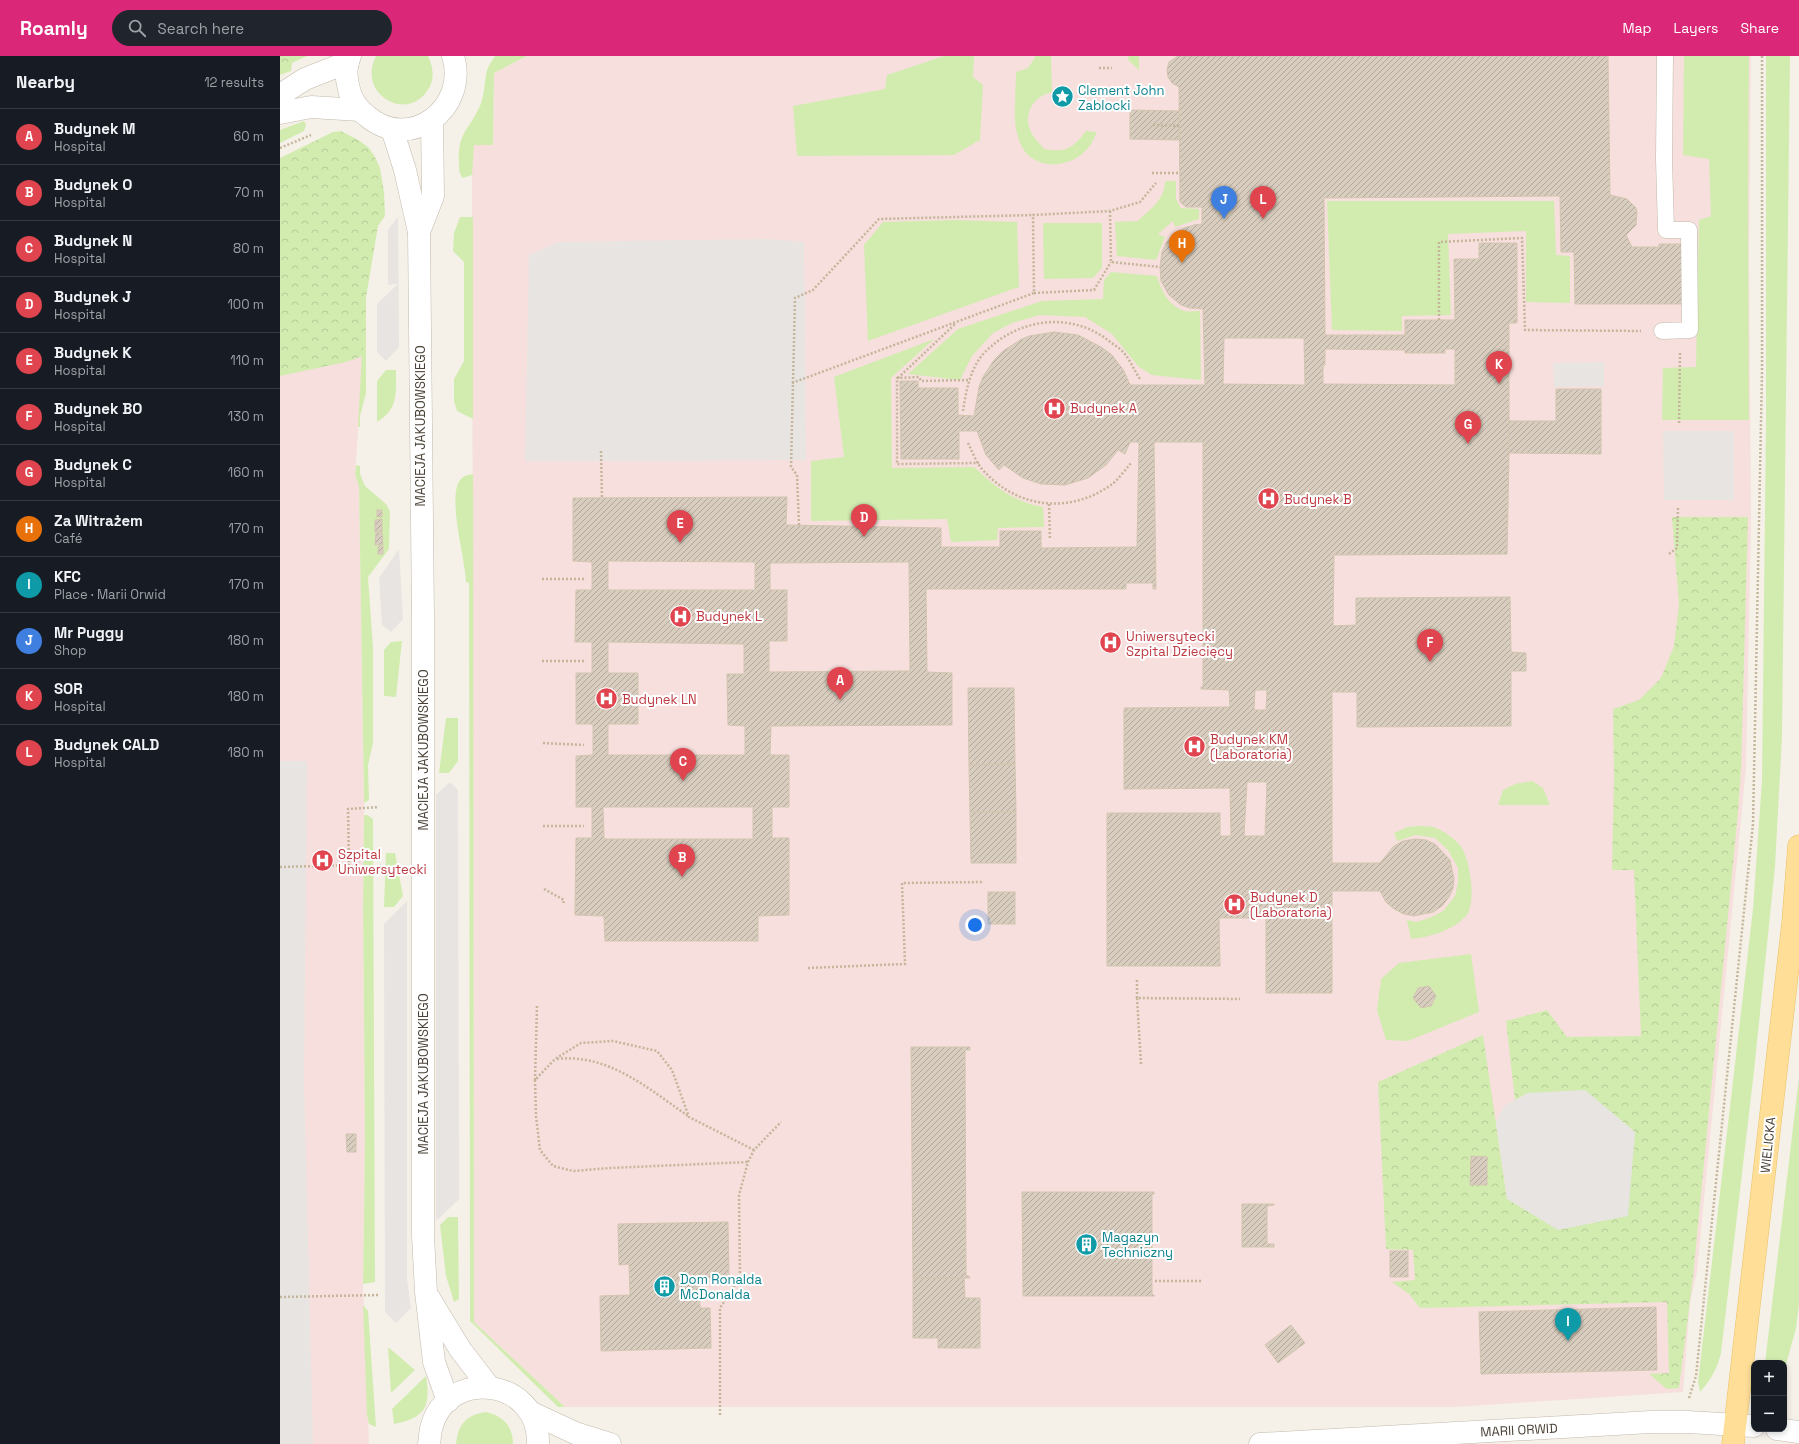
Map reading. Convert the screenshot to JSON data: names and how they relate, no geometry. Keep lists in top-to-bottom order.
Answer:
{
  "streets": {
    "main road": ["WIELICKA"],
    "street": ["MACIEJA JAKUBOWSKIEGO", "MARII ORWID"]
  },
  "crossings": [
    ["WIELICKA", "MARII ORWID"]
  ],
  "places": {
    "place": ["Clement John Zablocki"],
    "hospital": [
      "Budynek A",
      "Budynek B",
      "Budynek L",
      "Uniwersytecki Szpital Dziecięcy",
      "Budynek LN",
      "Budynek KM (Laboratoria)",
      "Szpital Uniwersytecki",
      "Budynek D (Laboratoria)"
    ],
    "building": ["Magazyn Techniczny", "Dom Ronalda McDonalda"]
  },
  "page": {
    "header": "Roamly",
    "search": "Search here",
    "nav": ["Map", "Layers", "Share"],
    "heading": ["Nearby", "12 results"],
    "list": [
      {
        "mark": "A",
        "name": "Budynek M",
        "note": "Hospital",
        "value": "60 m"
      },
      {
        "mark": "B",
        "name": "Budynek O",
        "note": "Hospital",
        "value": "70 m"
      },
      {
        "mark": "C",
        "name": "Budynek N",
        "note": "Hospital",
        "value": "80 m"
      },
      {
        "mark": "D",
        "name": "Budynek J",
        "note": "Hospital",
        "value": "100 m"
      },
      {
        "mark": "E",
        "name": "Budynek K",
        "note": "Hospital",
        "value": "110 m"
      },
      {
        "mark": "F",
        "name": "Budynek BO",
        "note": "Hospital",
        "value": "130 m"
      },
      {
        "mark": "G",
        "name": "Budynek C",
        "note": "Hospital",
        "value": "160 m"
      },
      {
        "mark": "H",
        "name": "Za Witrażem",
        "note": "Café",
        "value": "170 m"
      },
      {
        "mark": "I",
        "name": "KFC",
        "note": "Place · Marii Orwid",
        "value": "170 m"
      },
      {
        "mark": "J",
        "name": "Mr Puggy",
        "note": "Shop",
        "value": "180 m"
      },
      {
        "mark": "K",
        "name": "SOR",
        "note": "Hospital",
        "value": "180 m"
      },
      {
        "mark": "L",
        "name": "Budynek CALD",
        "note": "Hospital",
        "value": "180 m"
      }
    ],
    "pins": [
      "J",
      "L",
      "H",
      "K",
      "G",
      "D",
      "E",
      "F",
      "A",
      "C",
      "B",
      "I"
    ],
    "map_buttons": ["+", "−"]
  }
}
